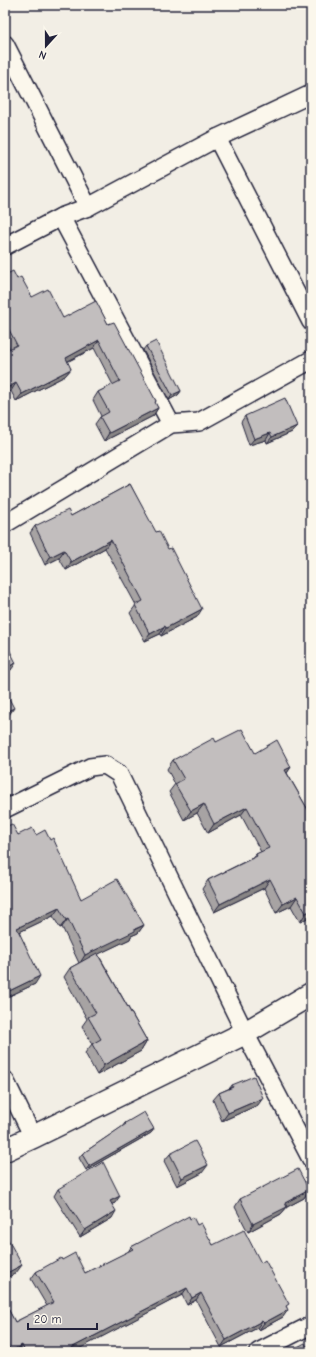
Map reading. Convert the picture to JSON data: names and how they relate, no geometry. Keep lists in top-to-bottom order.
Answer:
{
  "scale_bar": "20 m",
  "north": "bottom"
}
